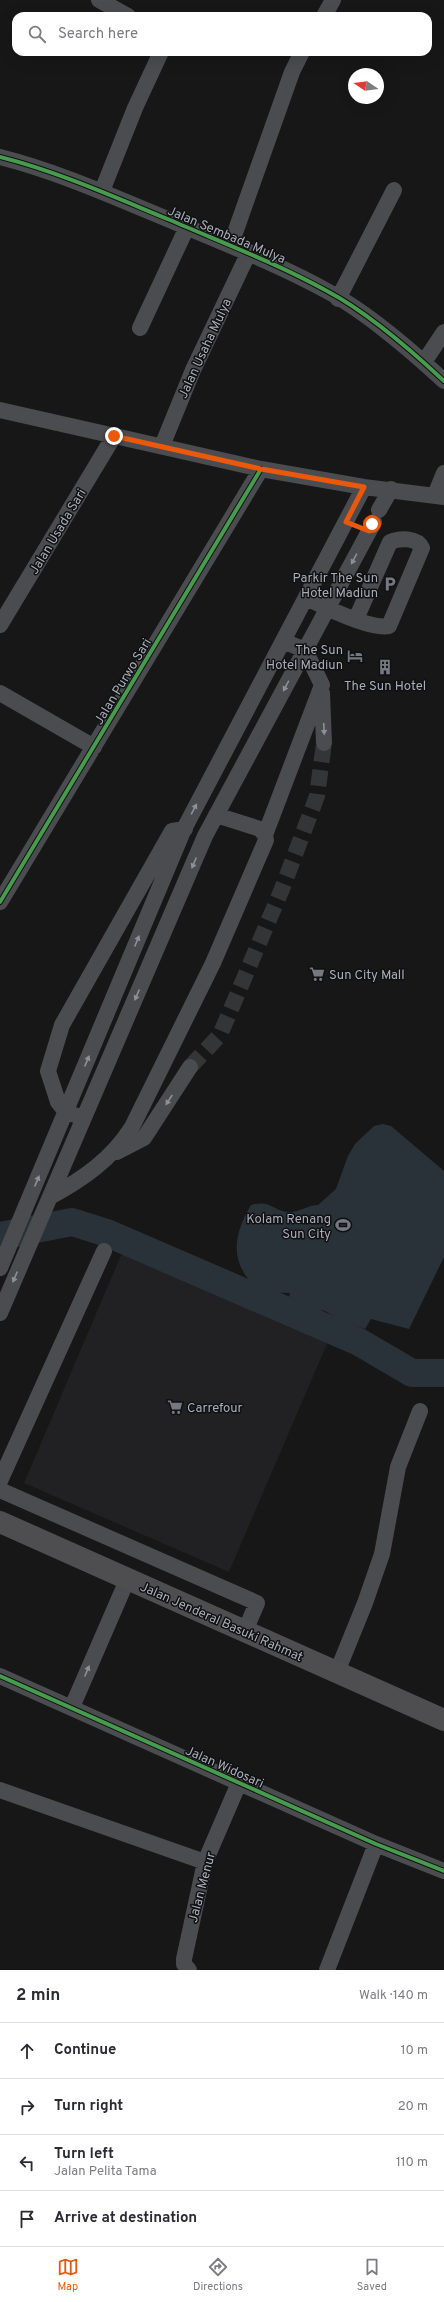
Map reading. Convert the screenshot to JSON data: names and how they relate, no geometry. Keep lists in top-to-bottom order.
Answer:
{
  "streets": {
    "highway": ["Jalan Jenderal Basuki Rahmat"],
    "street": [
      "Jalan Sembada Mulya",
      "Jalan Usaha Mulya",
      "Jalan Usada Sari",
      "Jalan Purwo Sari",
      "Jalan Widosari",
      "Jalan Menur"
    ]
  },
  "crossings": [
    ["Jalan Sembada Mulya", "Jalan Usaha Mulya"],
    ["Jalan Widosari", "Jalan Menur"]
  ],
  "places": {
    "parking": ["Parkir The Sun Hotel Madiun"],
    "hotel": ["The Sun Hotel Madiun"],
    "building": ["The Sun Hotel"],
    "supermarket": ["Sun City Mall", "Carrefour"],
    "sports": ["Kolam Renang Sun City"]
  },
  "north": "left",
  "page": {
    "search": "Search here",
    "heading": ["2 min", "Walk · 140 m"],
    "list": [
      ["Continue", "10 m"],
      ["Turn right", "20 m"],
      ["Turn left", "Jalan Pelita Tama", "110 m"],
      "Arrive at destination"
    ],
    "nav": ["Map", "Directions", "Saved"]
  }
}
